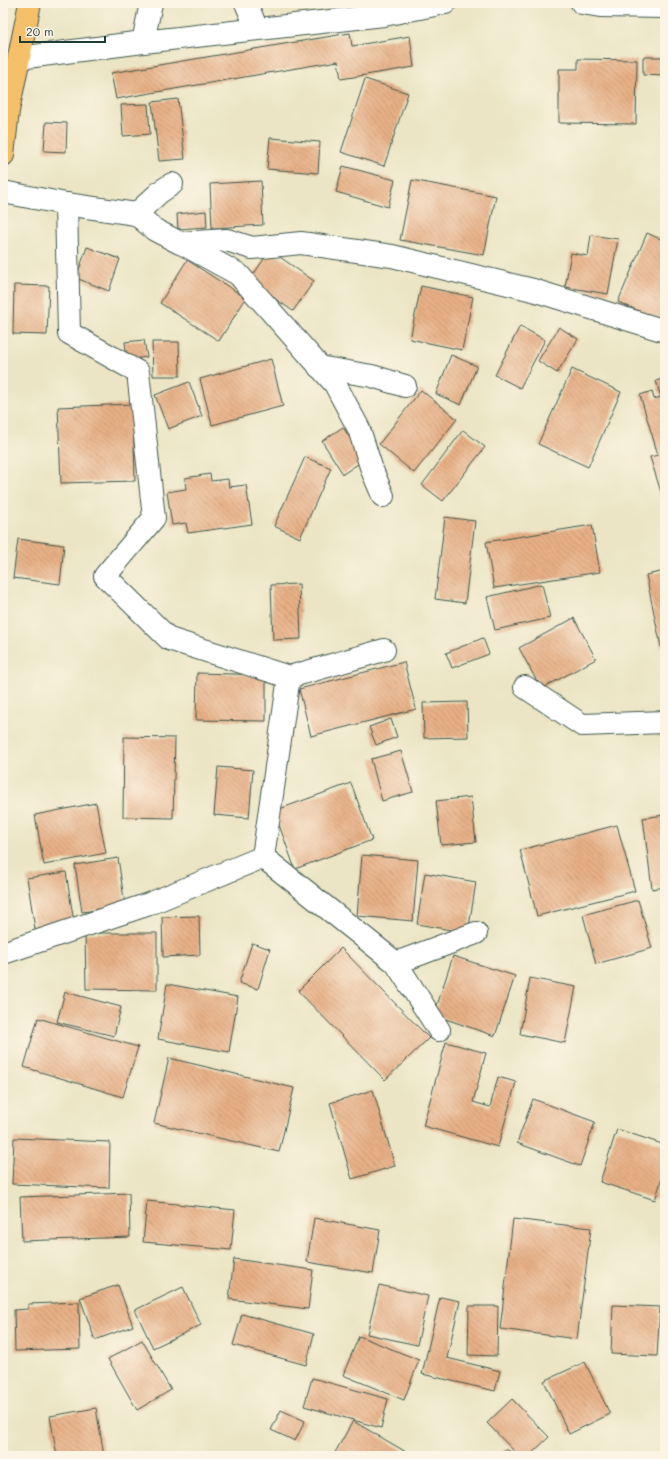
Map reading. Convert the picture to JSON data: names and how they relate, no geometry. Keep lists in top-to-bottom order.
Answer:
{
  "scale_bar": "20 m"
}
